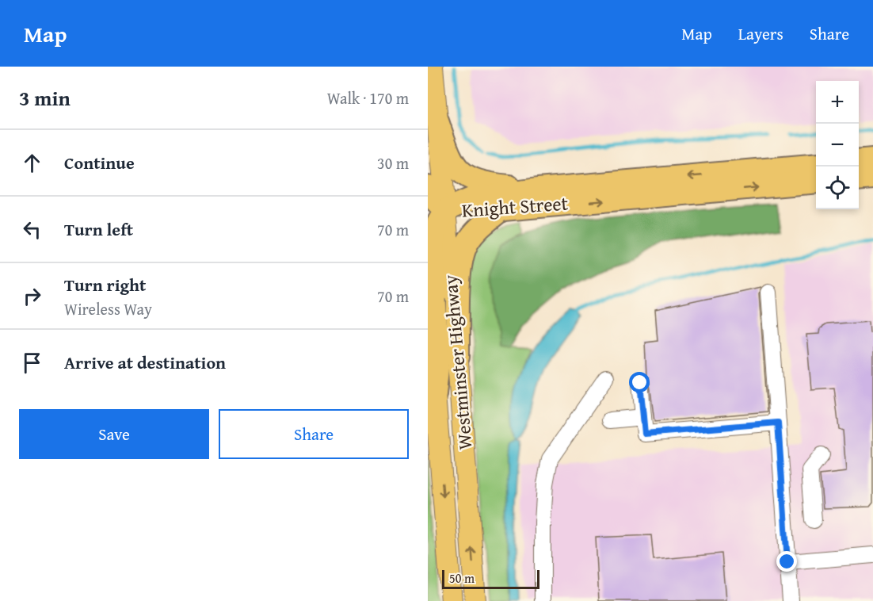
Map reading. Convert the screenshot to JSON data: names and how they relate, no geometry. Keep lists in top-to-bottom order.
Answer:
{
  "streets": {
    "highway": ["Knight Street"],
    "main road": ["Westminster Highway"]
  },
  "crossings": [
    ["Knight Street", "Westminster Highway"]
  ],
  "scale_bar": "50 m",
  "page": {
    "header": "Map",
    "nav": ["Map", "Layers", "Share"],
    "heading": ["3 min", "Walk · 170 m"],
    "map_buttons": ["+", "−"],
    "list": [
      ["Continue", "30 m"],
      ["Turn left", "70 m"],
      ["Turn right", "Wireless Way", "70 m"],
      "Arrive at destination"
    ],
    "buttons": ["Save", "Share"],
    "scale": "50 m"
  }
}
